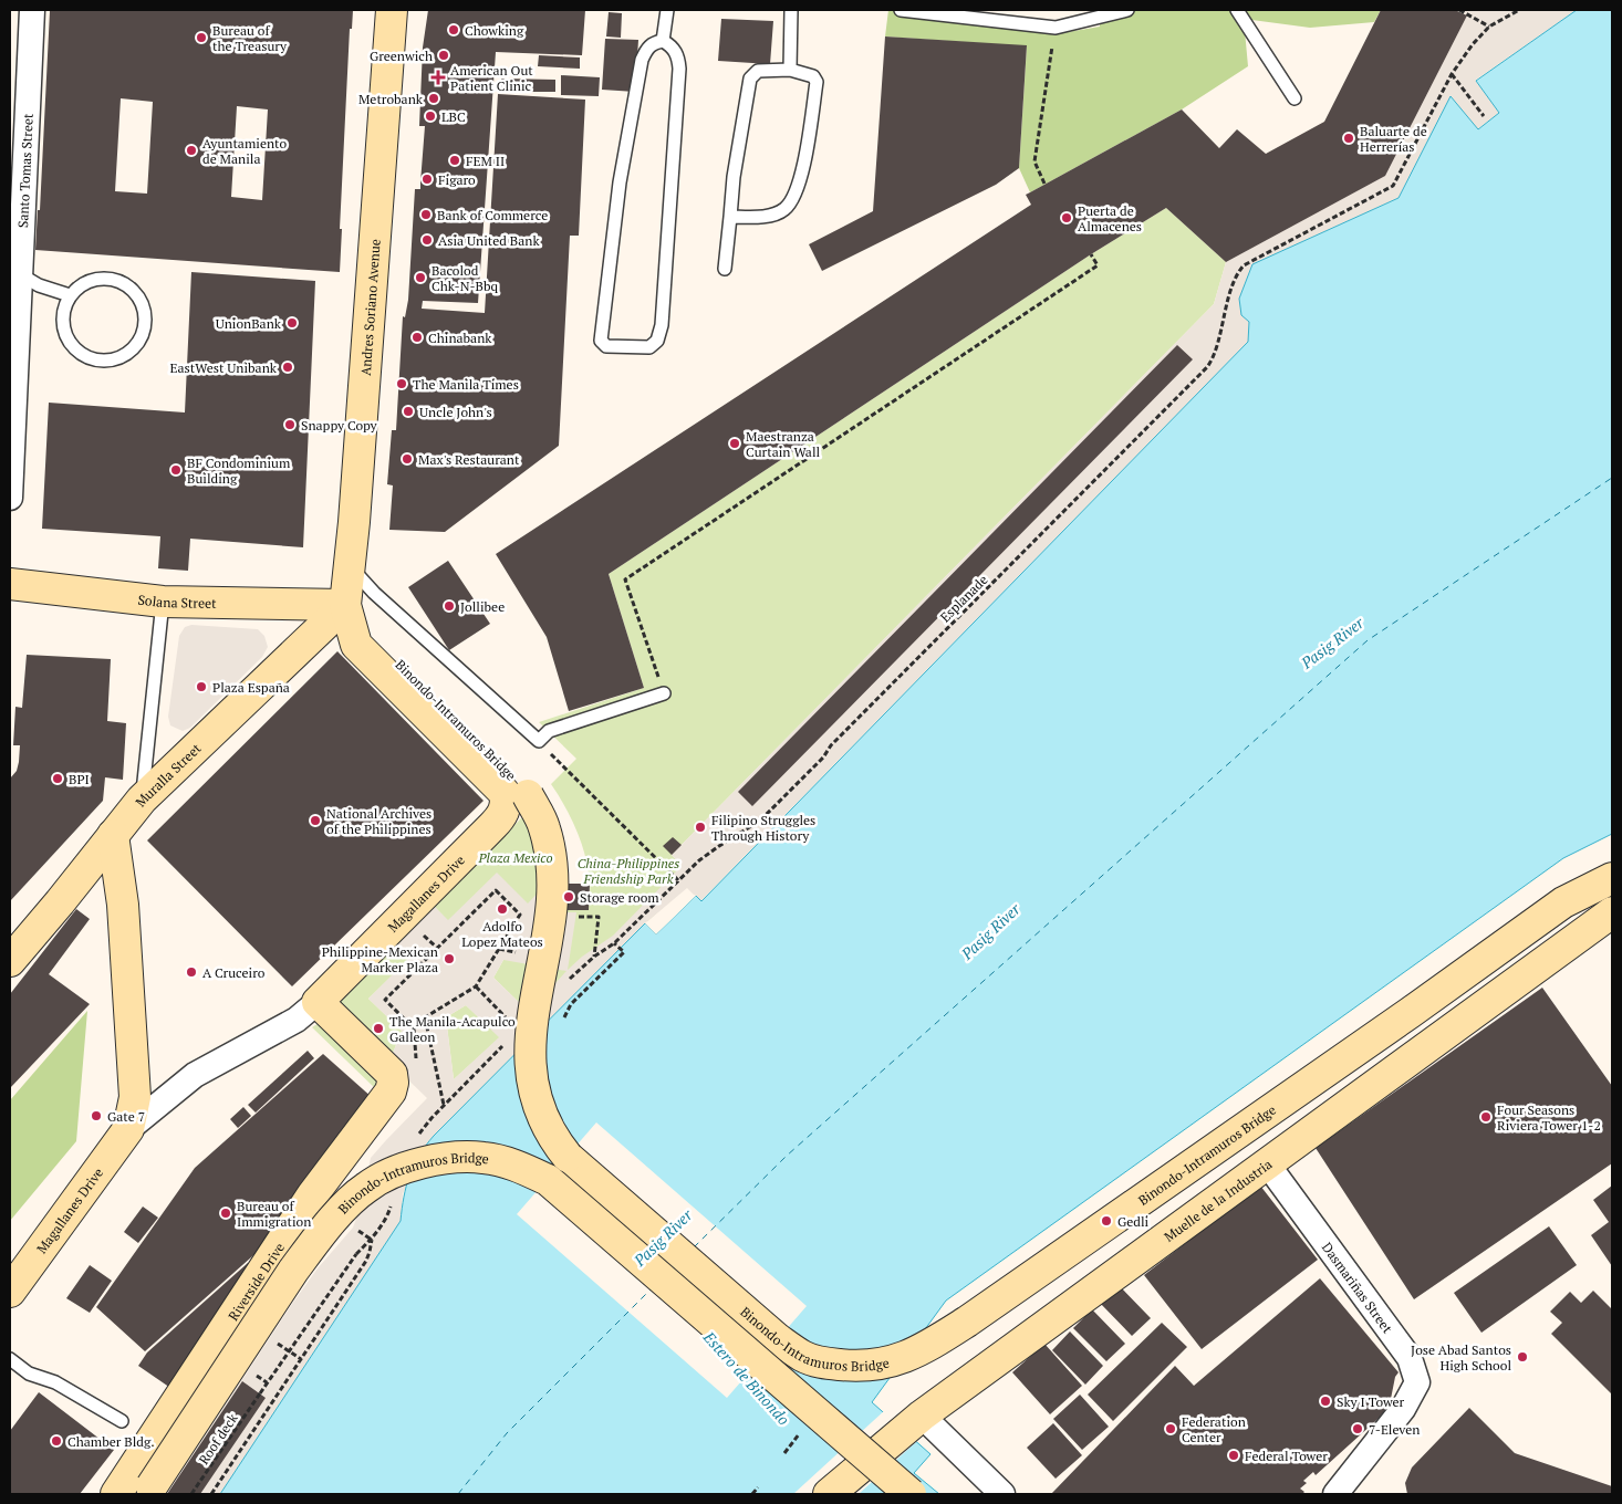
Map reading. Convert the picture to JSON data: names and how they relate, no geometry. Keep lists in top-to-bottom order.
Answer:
{
  "streets": {
    "street": [
      "Santo Tomas Street",
      "Andres Soriano Avenue",
      "Solana Street",
      "Binondo-Intramuros Bridge",
      "Muralla Street",
      "Magallanes Drive",
      "Muelle de la Industria",
      "Riverside Drive",
      "Dasmariñas Street"
    ],
    "path": ["Esplanade", "Roof deck"]
  },
  "crossings": [
    ["Andres Soriano Avenue", "Solana Street"],
    ["Andres Soriano Avenue", "Binondo-Intramuros Bridge"],
    ["Andres Soriano Avenue", "Muralla Street"],
    ["Andres Soriano Avenue", "Magallanes Drive"],
    ["Solana Street", "Binondo-Intramuros Bridge"],
    ["Solana Street", "Muralla Street"],
    ["Solana Street", "Magallanes Drive"],
    ["Binondo-Intramuros Bridge", "Muralla Street"],
    ["Binondo-Intramuros Bridge", "Magallanes Drive"],
    ["Muralla Street", "Magallanes Drive"],
    ["Magallanes Drive", "Riverside Drive"],
    ["Muelle de la Industria", "Dasmariñas Street"]
  ],
  "water": ["Pasig River", "Estero de Binondo"],
  "parks": ["Plaza Mexico", "China-Philippines Friendship Park"],
  "places": {
    "other": [
      "Chowking",
      "Bureau of the Treasury",
      "Greenwich",
      "Metrobank",
      "LBC",
      "Baluarte de Herrerías",
      "Ayuntamiento de Manila",
      "FEM II",
      "Figaro",
      "Bank of Commerce",
      "Puerta de Almacenes",
      "Asia United Bank",
      "Bacolod Chk-N-Bbq",
      "UnionBank",
      "Chinabank",
      "EastWest Unibank",
      "The Manila Times",
      "Uncle John's",
      "Snappy Copy",
      "Maestranza Curtain Wall",
      "Max's Restaurant",
      "BF Condominium Building",
      "Jollibee",
      "Plaza España",
      "BPI",
      "National Archives of the Philippines",
      "Filipino Struggles Through History",
      "Storage room",
      "Adolfo Lopez Mateos",
      "Philippine-Mexican Marker Plaza",
      "A Cruceiro",
      "The Manila-Acapulco Galleon",
      "Gate 7",
      "Four Seasons Riviera Tower 1-2",
      "Bureau of Immigration",
      "Gedli",
      "Jose Abad Santos High School",
      "Sky I Tower",
      "Federation Center",
      "7-Eleven",
      "Chamber Bldg.",
      "Federal Tower"
    ],
    "health": ["American Out Patient Clinic"]
  }
}
